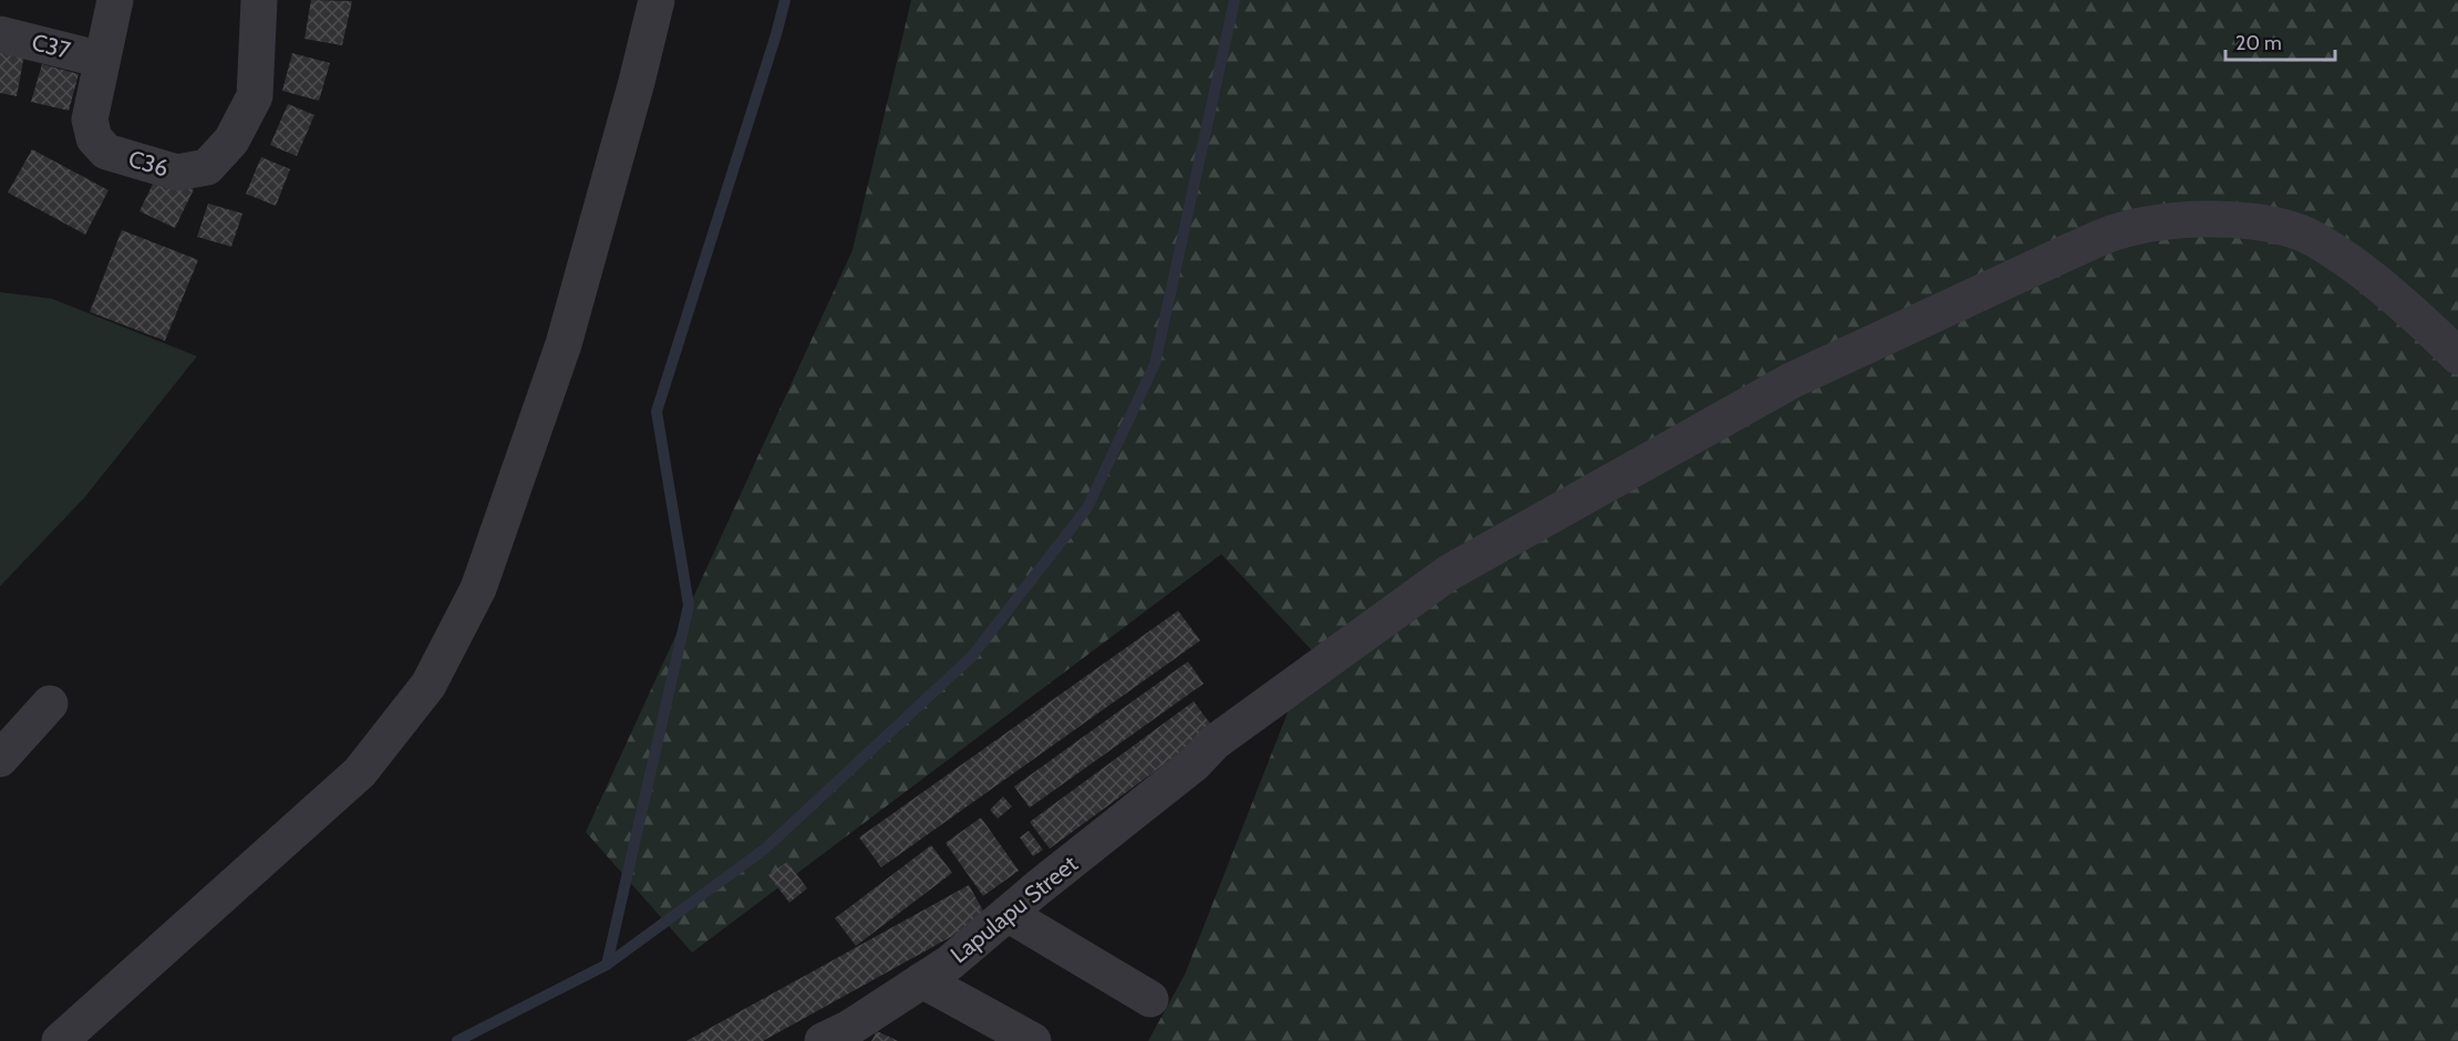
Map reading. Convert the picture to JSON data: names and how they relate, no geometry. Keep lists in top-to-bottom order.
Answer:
{
  "streets": {
    "street": ["C37", "C36", "Lapulapu Street"]
  },
  "crossings": [
    ["C37", "C36"]
  ],
  "scale_bar": "20 m"
}
